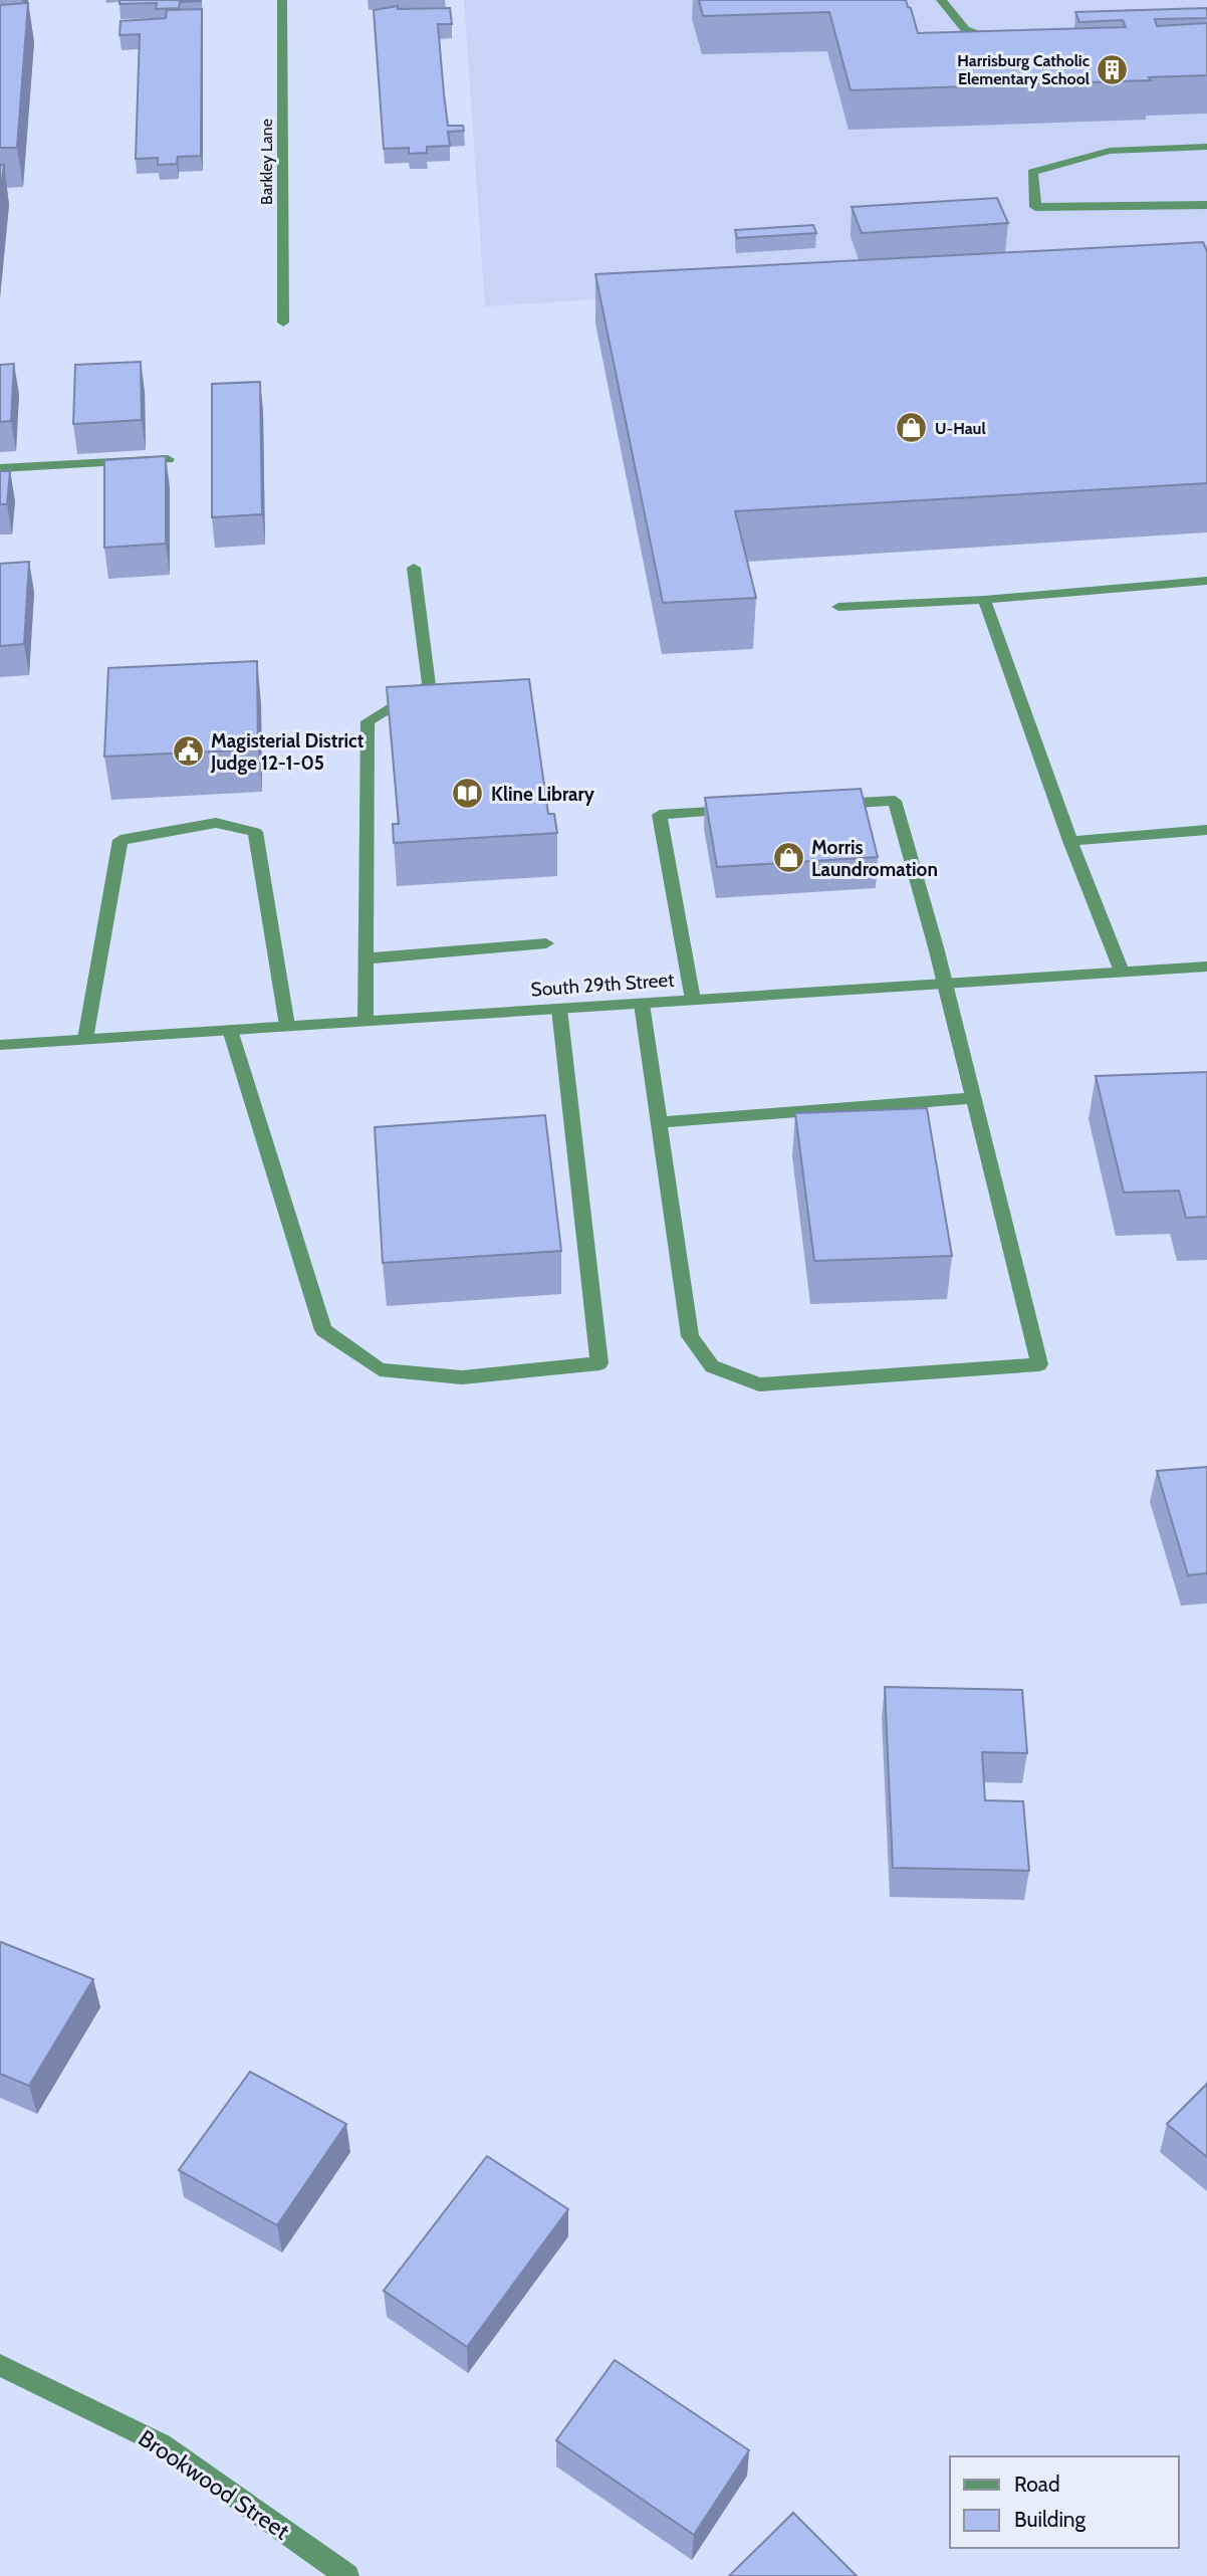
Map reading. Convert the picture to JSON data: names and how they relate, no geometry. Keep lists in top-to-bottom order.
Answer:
{
  "streets": {
    "street": ["Barkley Lane", "South 29th Street", "Brookwood Street"]
  },
  "places": {
    "building": ["Harrisburg Catholic Elementary School"],
    "shop": ["U-Haul", "Morris Laundromation"],
    "public building": ["Magisterial District Judge 12-1-05"],
    "library": ["Kline Library"]
  },
  "legend": ["Road", "Building"]
}
